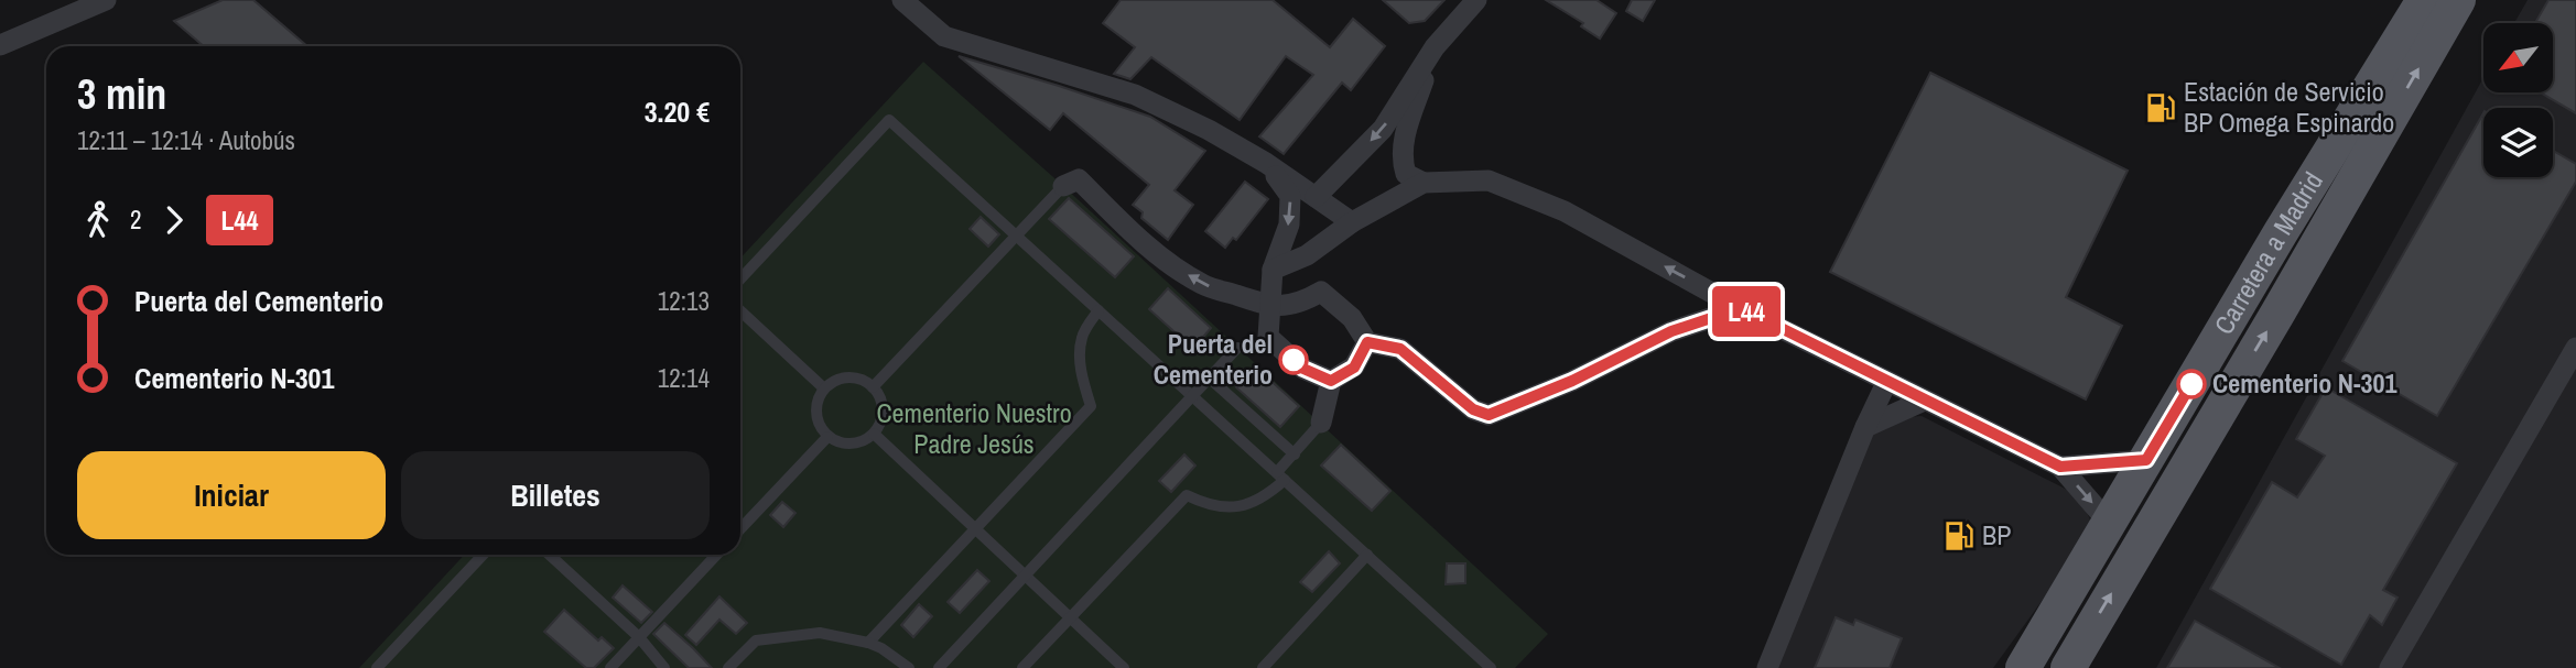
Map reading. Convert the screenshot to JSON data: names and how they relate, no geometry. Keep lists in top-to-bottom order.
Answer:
{
  "streets": {
    "main road": ["Carretera a Madrid"]
  },
  "parks": ["Cementerio Nuestro Padre Jesús"],
  "places": {
    "fuel station": ["Estación de Servicio BP Omega Espinardo", "BP"],
    "other": ["Puerta del Cementerio", "Cementerio N-301"]
  },
  "lines": ["bus line L44"],
  "north": "bottom left",
  "page": {
    "on_map": "L44",
    "heading": ["3 min", "12:11 – 12:14 · Autobús", "3.20 €"],
    "legs": ["2", "L44"],
    "list": [
      {
        "name": "Puerta del Cementerio",
        "value": "12:13"
      },
      {
        "name": "Cementerio N-301",
        "value": "12:14"
      }
    ],
    "buttons": ["Iniciar", "Billetes"]
  }
}
